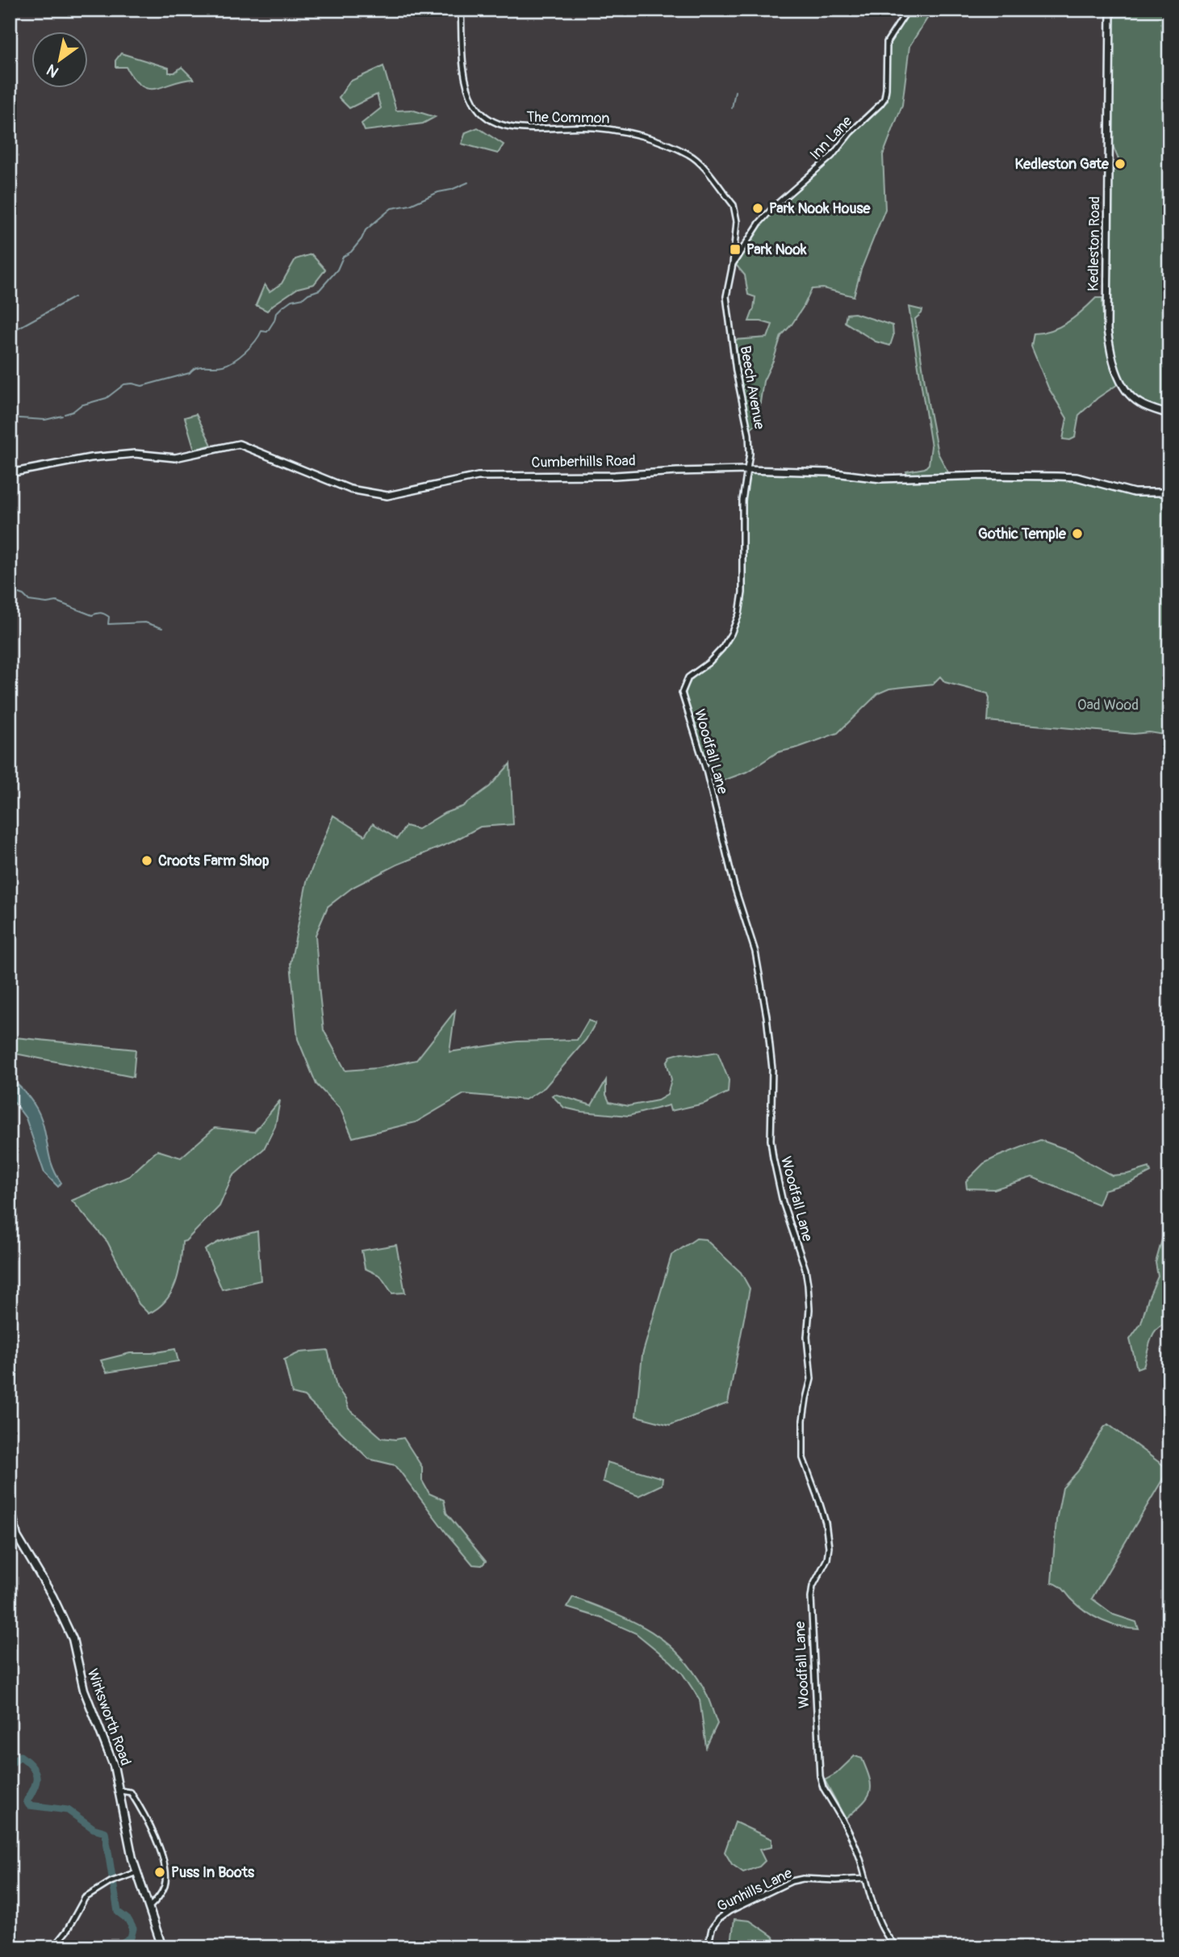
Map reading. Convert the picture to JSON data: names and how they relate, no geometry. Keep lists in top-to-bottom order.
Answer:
{
  "streets": {
    "main road": ["Wirksworth Road"],
    "street": [
      "The Common",
      "Inn Lane",
      "Kedleston Road",
      "Beech Avenue",
      "Cumberhills Road",
      "Woodfall Lane",
      "Gunhills Lane"
    ]
  },
  "crossings": [
    ["The Common", "Inn Lane"],
    ["The Common", "Beech Avenue"],
    ["Beech Avenue", "Cumberhills Road"],
    ["Beech Avenue", "Woodfall Lane"],
    ["Cumberhills Road", "Woodfall Lane"],
    ["Woodfall Lane", "Gunhills Lane"]
  ],
  "parks": ["Oad Wood"],
  "places": {
    "other": [
      "Kedleston Gate",
      "Park Nook House",
      "Gothic Temple",
      "Croots Farm Shop",
      "Puss In Boots"
    ],
    "transit": ["Park Nook"]
  },
  "north": "bottom left"
}
